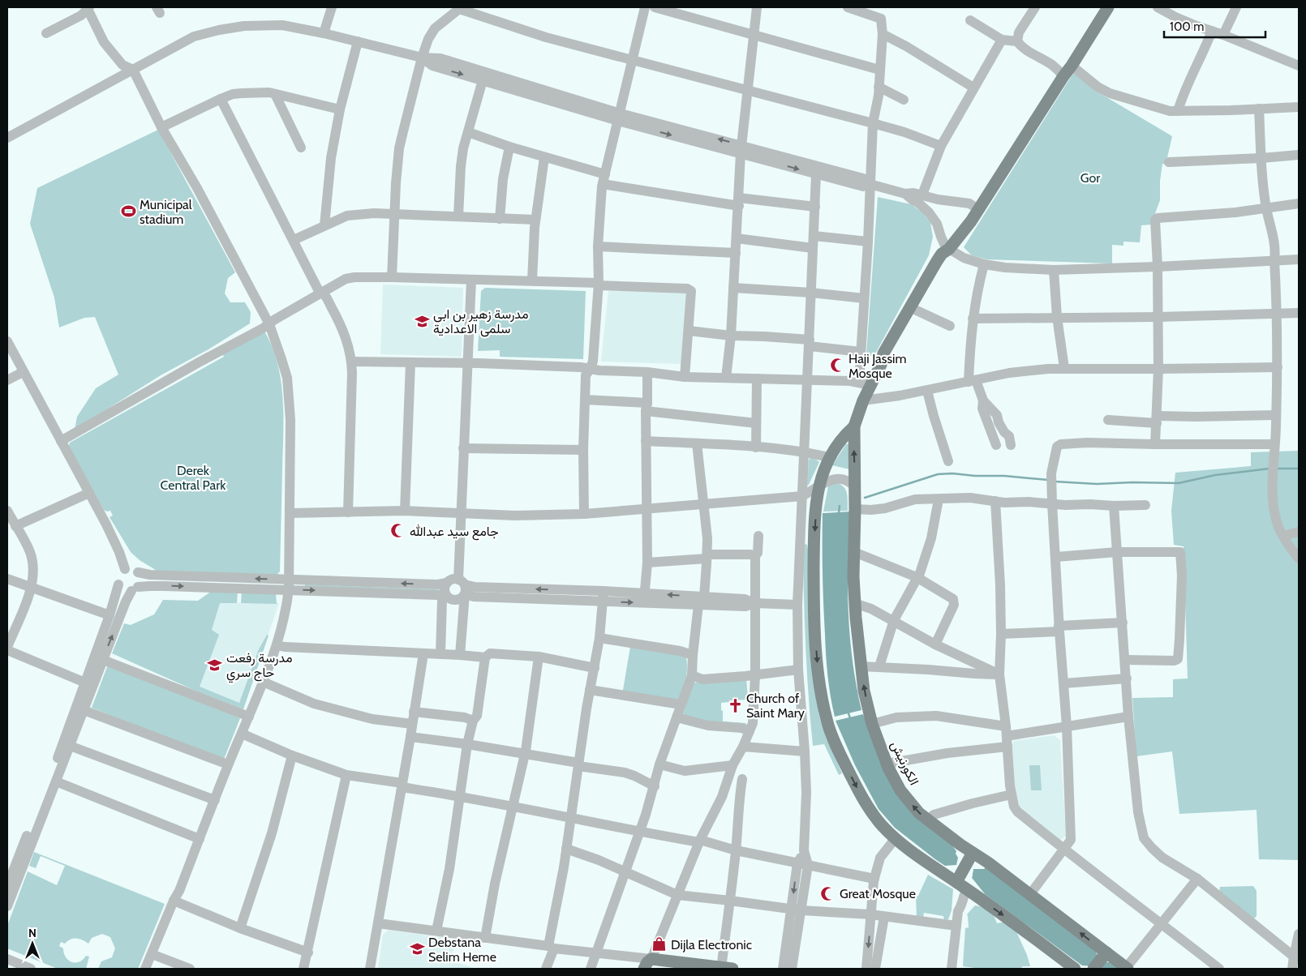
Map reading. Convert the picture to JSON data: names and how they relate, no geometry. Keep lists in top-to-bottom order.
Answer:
{
  "streets": {
    "main road": ["الكورنيش"]
  },
  "parks": ["Gor", "Derek Central Park"],
  "places": {
    "sports": ["Municipal stadium"],
    "school or university": ["مدرسة زهير بن ابي سلمى الاعدادية", "مدرسة رفعت حاج سري", "Debstana Selim Heme"],
    "mosque": ["Haji Jassim Mosque", "جامع سيد عبدالله", "Great Mosque"],
    "church": ["Church of Saint Mary"],
    "shop": ["Dijla Electronic"]
  },
  "scale_bar": "100 m",
  "north": "top"
}
